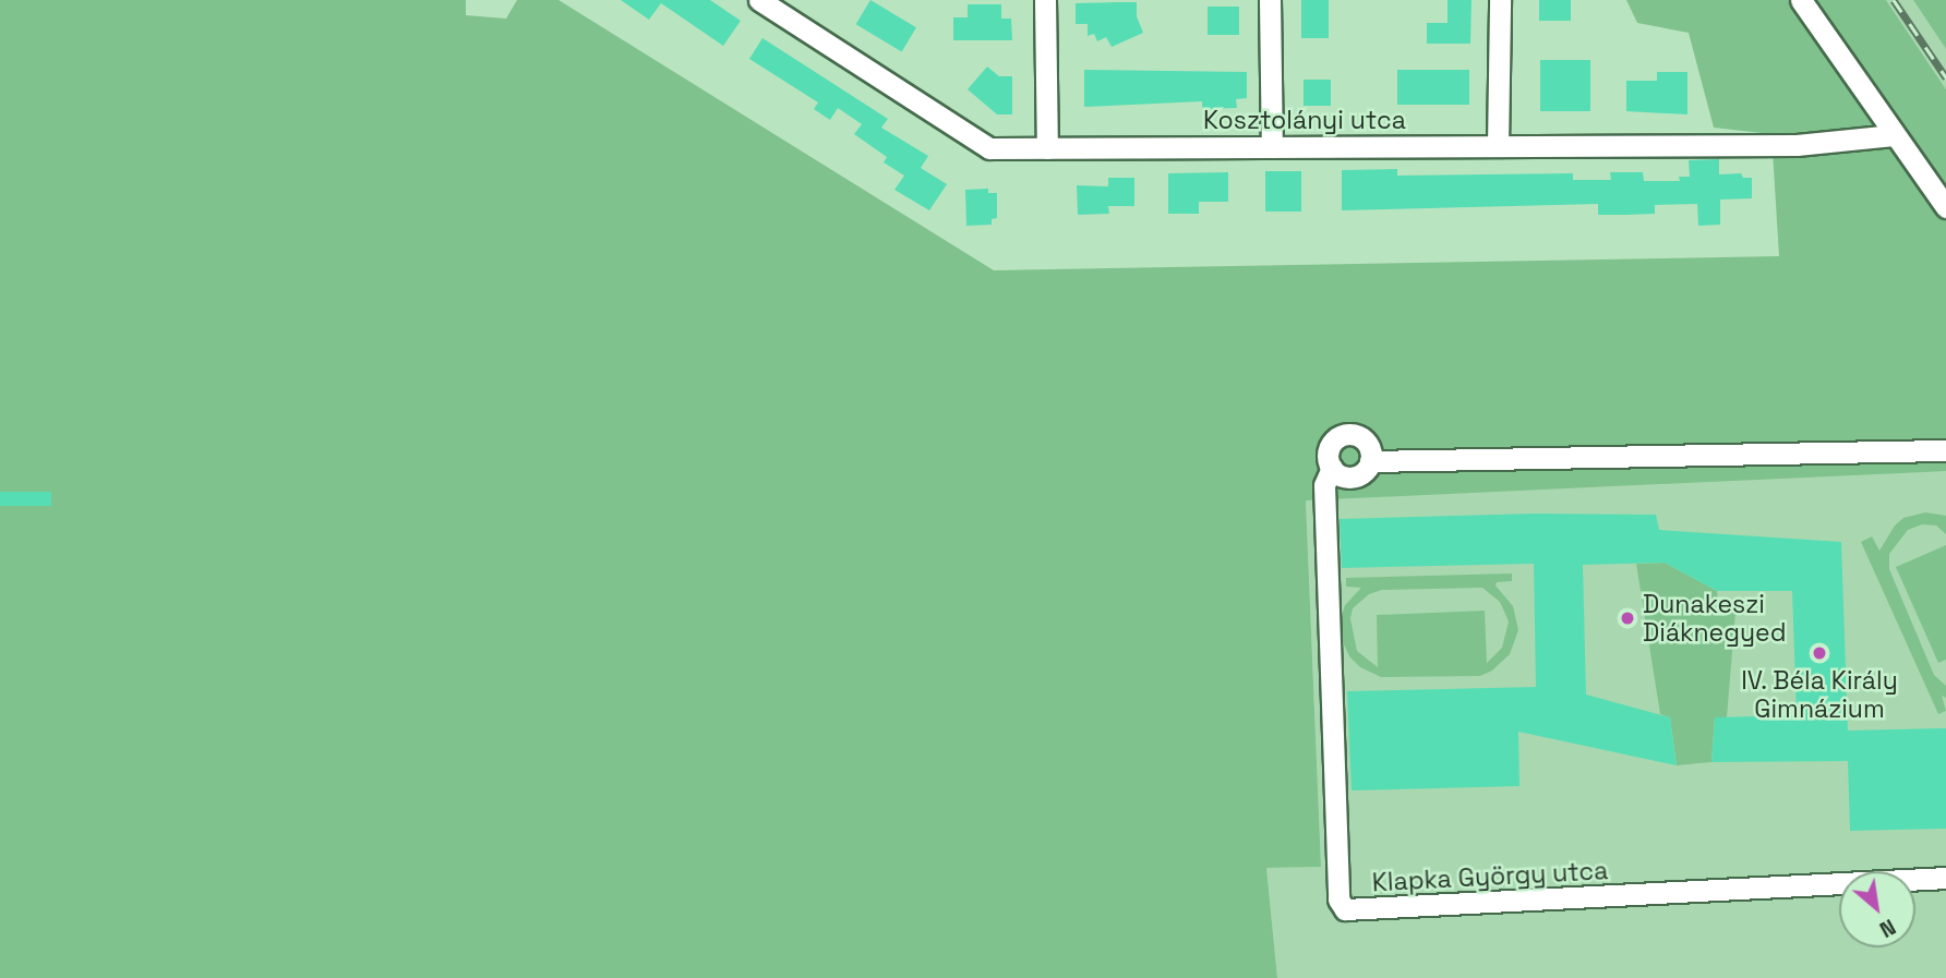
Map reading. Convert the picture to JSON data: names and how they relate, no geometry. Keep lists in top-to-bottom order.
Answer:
{
  "streets": {
    "street": ["Kosztolányi utca", "Klapka György utca"]
  },
  "places": ["Dunakeszi Diáknegyed", "IV. Béla Király Gimnázium"],
  "north": "bottom right"
}
